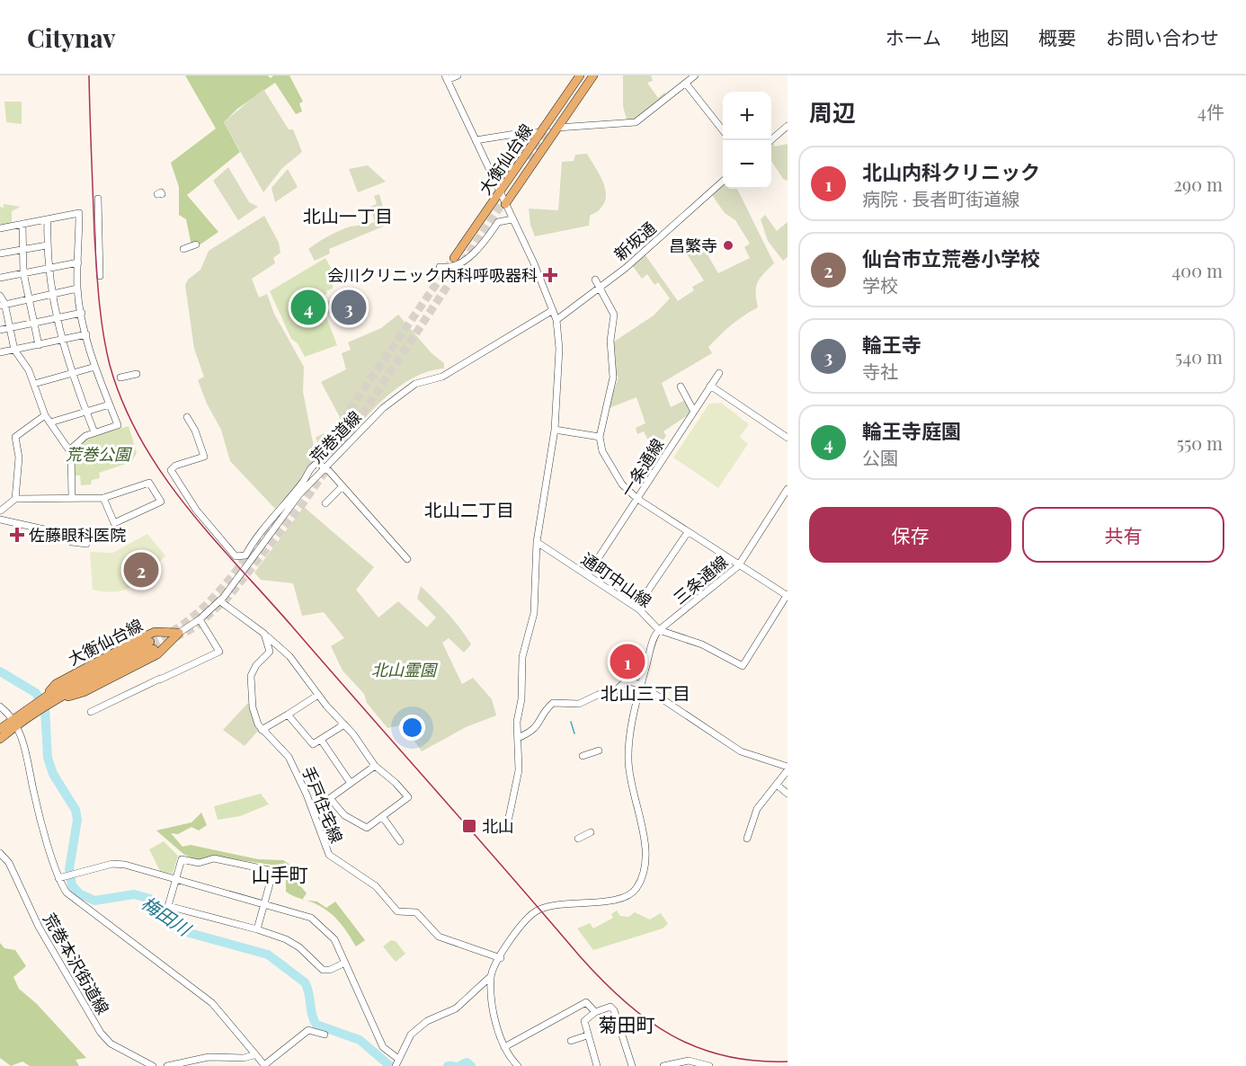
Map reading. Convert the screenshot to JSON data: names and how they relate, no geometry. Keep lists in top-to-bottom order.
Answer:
{
  "streets": {
    "main road": ["大衡仙台線"],
    "street": [
      "新坂通",
      "荒巻道線",
      "一条通線",
      "通町中山線",
      "三条通線",
      "手戸住宅線",
      "荒巻本沢街道線"
    ]
  },
  "crossings": [
    ["大衡仙台線", "荒巻道線"],
    ["一条通線", "通町中山線"],
    ["通町中山線", "三条通線"],
    ["通町中山線", "手戸住宅線"]
  ],
  "districts": [
    "北山一丁目",
    "北山二丁目",
    "北山三丁目",
    "山手町",
    "菊田町"
  ],
  "water": ["梅田川"],
  "parks": ["荒巻公園", "北山霊園"],
  "places": {
    "other": ["昌繁寺"],
    "health": ["会川クリニック内科呼吸器科", "佐藤眼科医院"],
    "transit": ["北山"]
  },
  "page": {
    "header": "Citynav",
    "nav": [
      "ホーム",
      "地図",
      "概要",
      "お問い合わせ"
    ],
    "heading": ["周辺", "4件"],
    "map_buttons": ["+", "−"],
    "list": [
      {
        "mark": "1",
        "name": "北山内科クリニック",
        "note": "病院 · 長者町街道線",
        "value": "290 m"
      },
      {
        "mark": "2",
        "name": "仙台市立荒巻小学校",
        "note": "学校",
        "value": "400 m"
      },
      {
        "mark": "3",
        "name": "輪王寺",
        "note": "寺社",
        "value": "540 m"
      },
      {
        "mark": "4",
        "name": "輪王寺庭園",
        "note": "公園",
        "value": "550 m"
      }
    ],
    "pins": [
      "3",
      "4",
      "2",
      "1"
    ],
    "buttons": ["保存", "共有"]
  }
}
